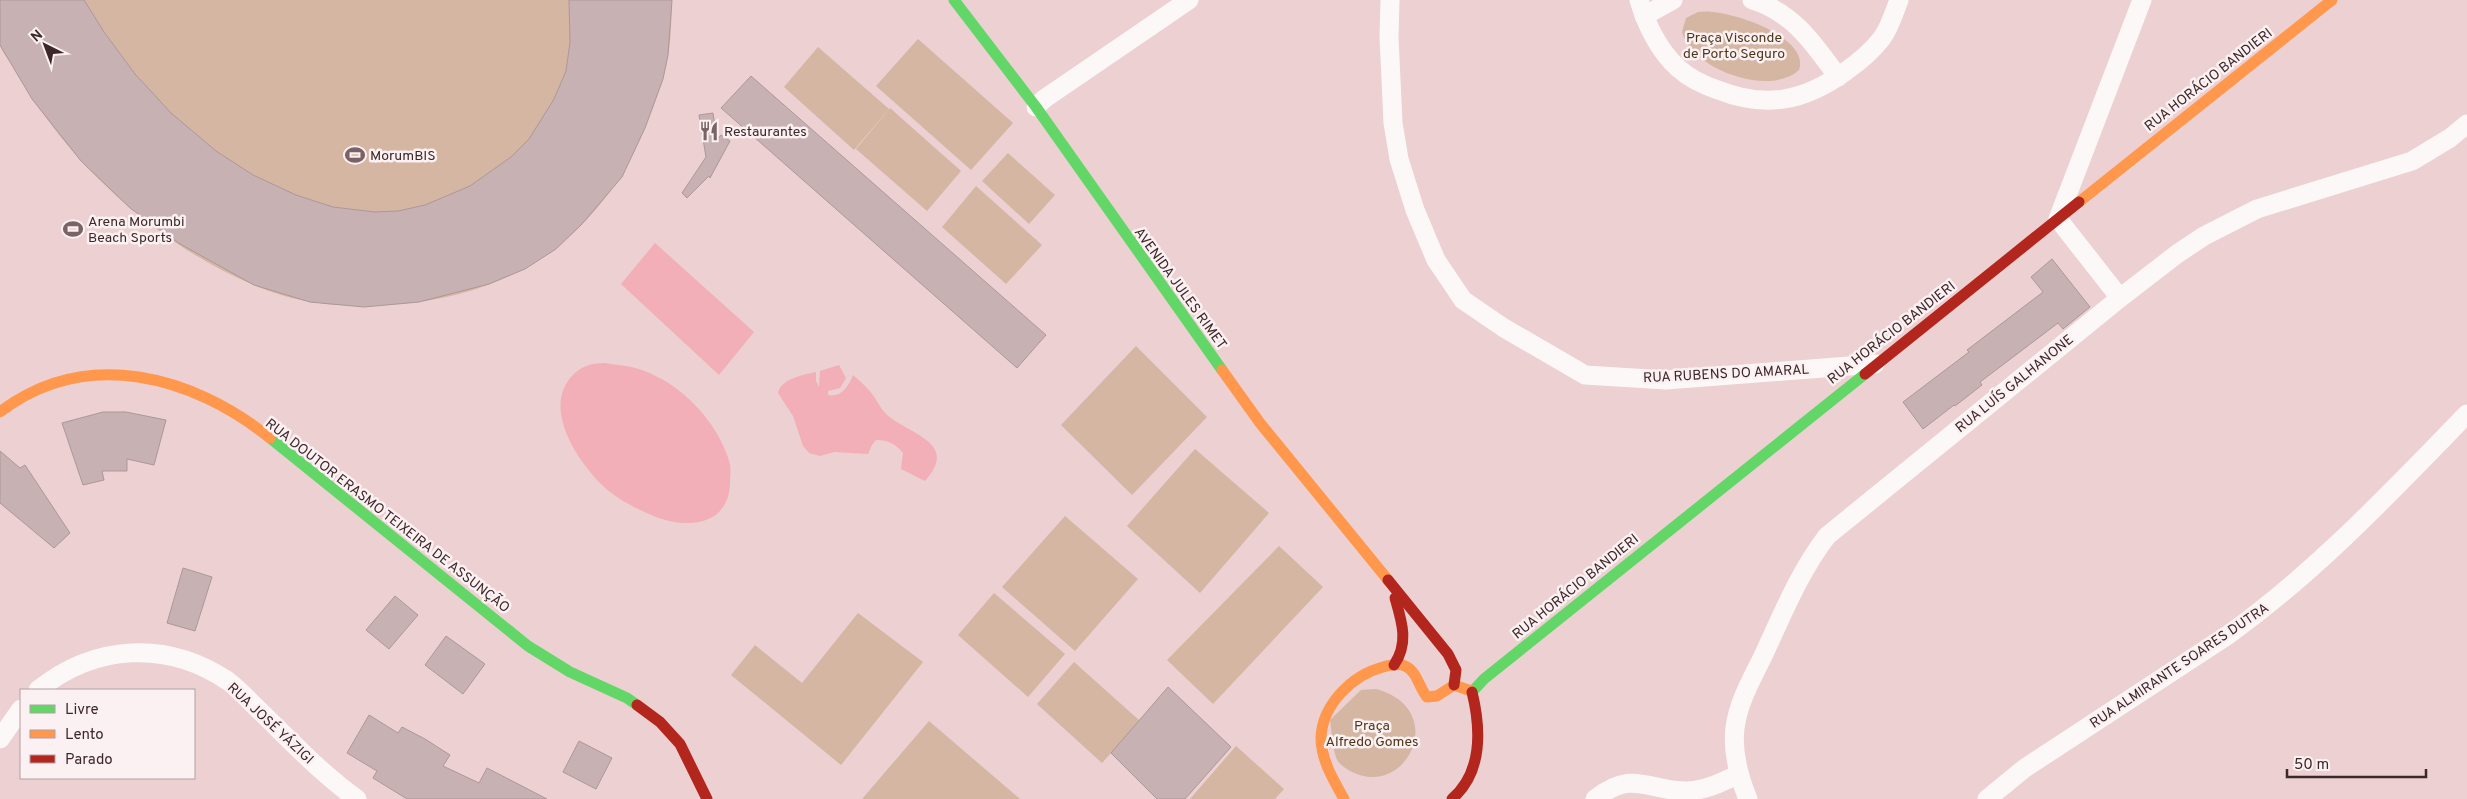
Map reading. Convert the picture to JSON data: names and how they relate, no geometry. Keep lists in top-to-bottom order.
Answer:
{
  "streets": {
    "street": [
      "RUA HORÁCIO BANDIERI",
      "AVENIDA JULES RIMET",
      "RUA RUBENS DO AMARAL",
      "RUA LUÍS GALHANONE",
      "RUA DOUTOR ERASMO TEIXEIRA DE ASSUNÇÃO",
      "RUA ALMIRANTE SOARES DUTRA",
      "RUA JOSÉ YÁZIGI"
    ]
  },
  "crossings": [
    ["RUA HORÁCIO BANDIERI", "RUA RUBENS DO AMARAL"]
  ],
  "parks": ["Praça Visconde de Porto Seguro", "Praça Alfredo Gomes"],
  "places": {
    "restaurant": ["Restaurantes"],
    "sports": ["MorumBIS", "Arena Morumbi Beach Sports"]
  },
  "legend": ["Livre", "Lento", "Parado"],
  "scale_bar": "50 m",
  "north": "top left"
}
